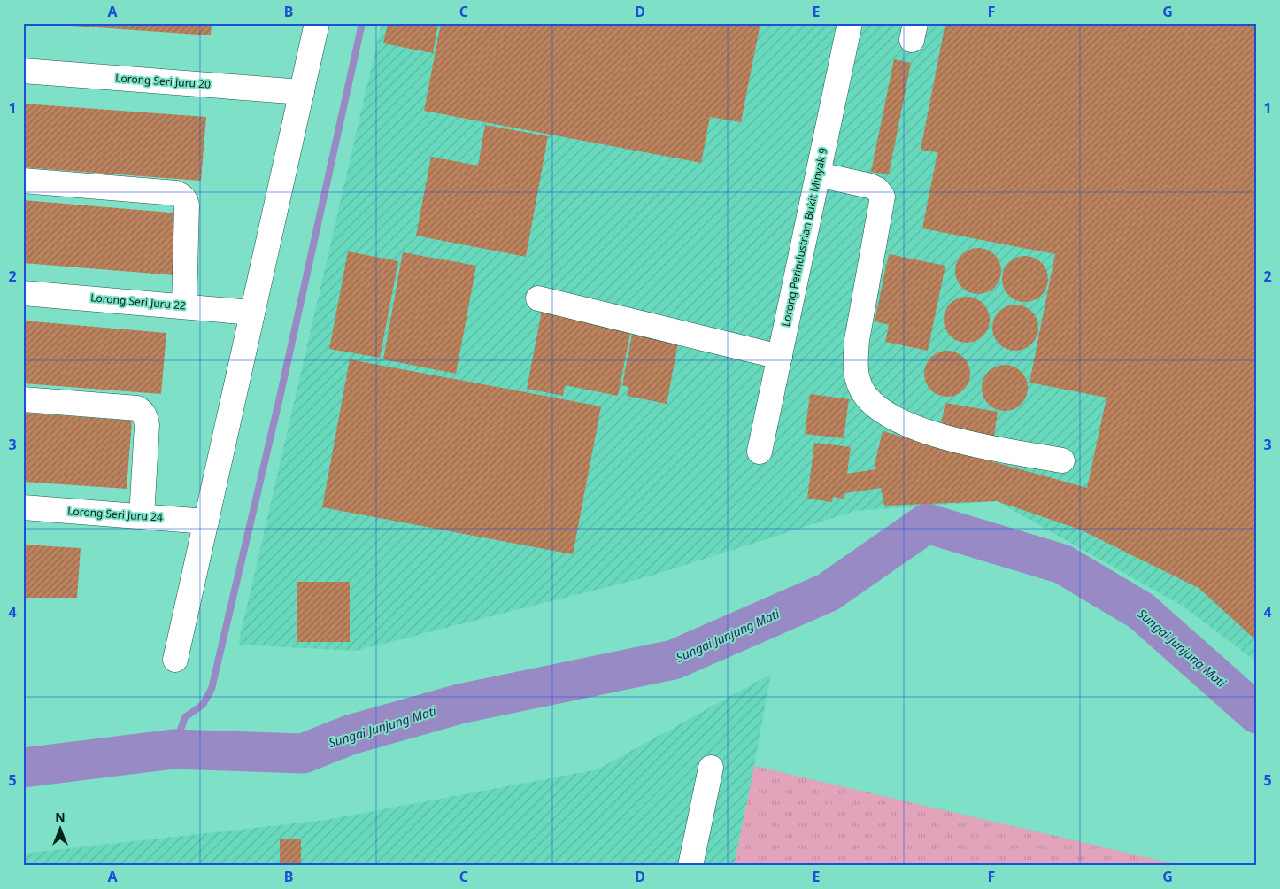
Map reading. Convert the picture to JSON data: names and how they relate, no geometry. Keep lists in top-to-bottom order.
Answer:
{
  "streets": {
    "street": [
      "Lorong Seri Juru 20",
      "Lorong Perindustrian Bukit Minyak 9",
      "Lorong Seri Juru 22",
      "Lorong Seri Juru 24"
    ]
  },
  "water": ["Sungai Junjung Mati"],
  "north": "top",
  "grid": {
    "columns": [
      "A",
      "B",
      "C",
      "D",
      "E",
      "F",
      "G"
    ],
    "rows": [
      "1",
      "2",
      "3",
      "4",
      "5"
    ]
  }
}
